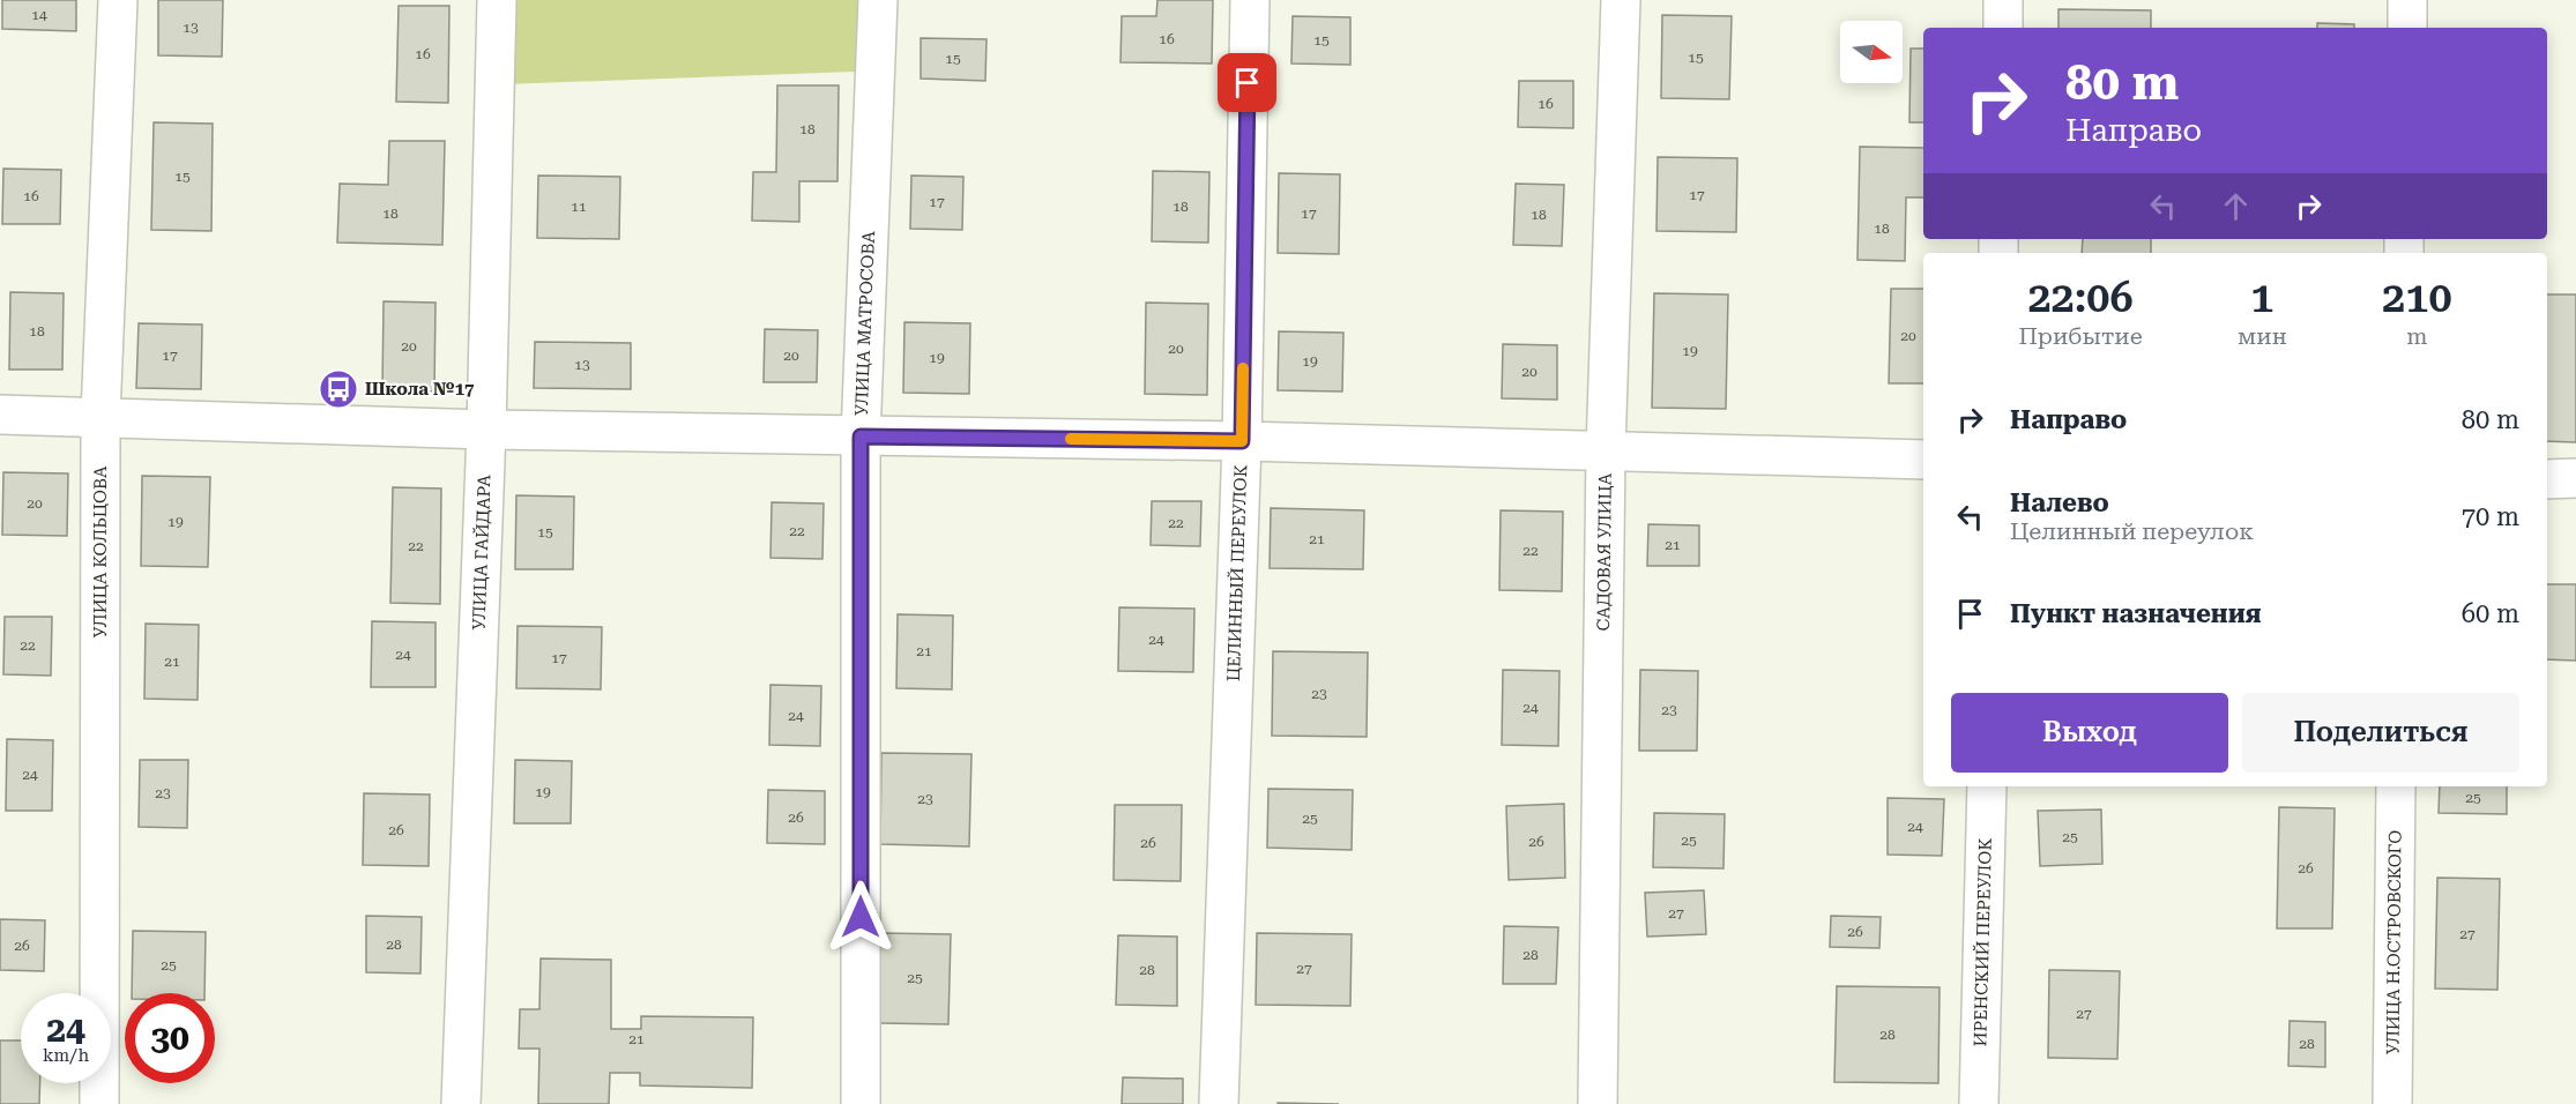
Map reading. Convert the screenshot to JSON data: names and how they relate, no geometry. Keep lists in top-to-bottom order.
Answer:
{
  "streets": {
    "street": [
      "УЛИЦА МАТРОСОВА",
      "УЛИЦА КОЛЬЦОВА",
      "УЛИЦА ГАЙДАРА",
      "САДОВАЯ УЛИЦА",
      "ЦЕЛИННЫЙ ПЕРЕУЛОК",
      "ИРЕНСКИЙ ПЕРЕУЛОК",
      "УЛИЦА Н.ОСТРОВСКОГО"
    ]
  },
  "places": {
    "bus stop": ["Школа №17"]
  },
  "house_numbers": [
    "14",
    "13",
    "16",
    "15",
    "16",
    "15",
    "15",
    "16",
    "18",
    "15",
    "17",
    "16",
    "17",
    "11",
    "18",
    "18",
    "17",
    "18",
    "18",
    "18",
    "20",
    "20",
    "20",
    "19",
    "17",
    "20",
    "19",
    "19",
    "13",
    "20",
    "20",
    "19",
    "22",
    "22",
    "15",
    "21",
    "21",
    "22",
    "22",
    "24",
    "22",
    "21",
    "24",
    "17",
    "21",
    "23",
    "24",
    "23",
    "24",
    "24",
    "19",
    "23",
    "25",
    "23",
    "26",
    "25",
    "24",
    "26",
    "25",
    "25",
    "26",
    "26",
    "26",
    "27",
    "26",
    "27",
    "28",
    "26",
    "28",
    "25",
    "27",
    "28",
    "25",
    "27",
    "28",
    "21",
    "28"
  ],
  "north": "right",
  "page": {
    "turn": ["80 m", "Направо"],
    "eta": [
      "22:06",
      "Прибытие",
      "1",
      "мин",
      "210",
      "m"
    ],
    "list": [
      {
        "name": "Направо",
        "value": "80 m"
      },
      {
        "name": "Налево",
        "note": "Целинный переулок",
        "value": "70 m"
      },
      {
        "name": "Пункт назначения",
        "value": "60 m"
      }
    ],
    "buttons": ["Выход", "Поделиться"],
    "speed": "24 km/h",
    "limit": "30"
  }
}
